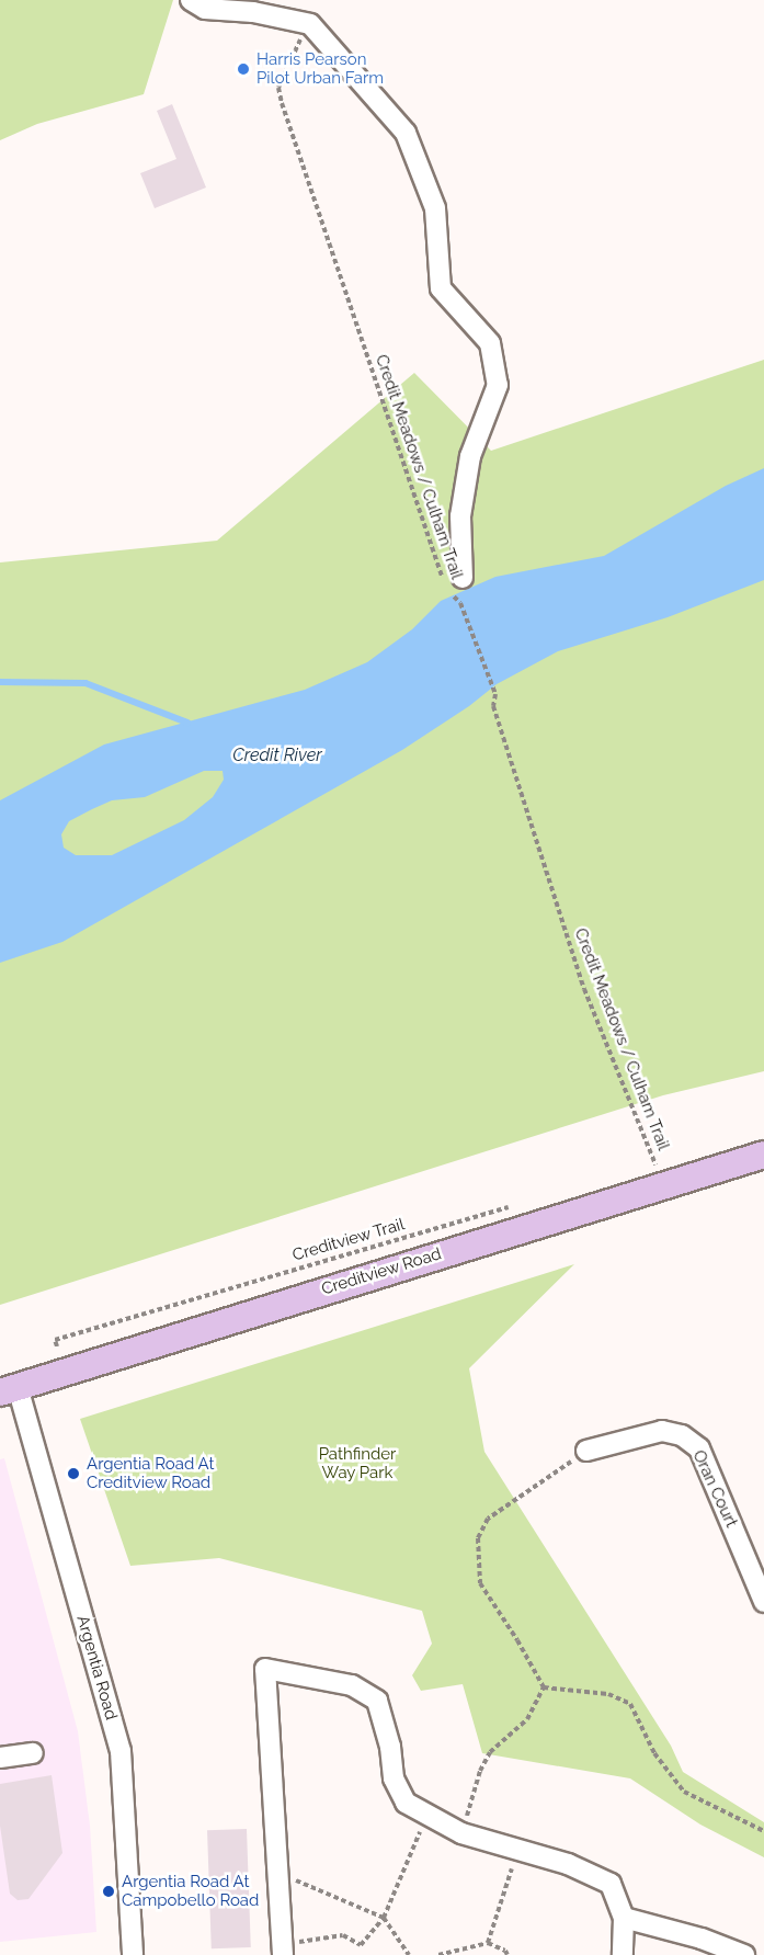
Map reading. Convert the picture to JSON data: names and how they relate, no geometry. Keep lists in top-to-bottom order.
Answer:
{
  "streets": {
    "main road": ["Creditview Road"],
    "street": ["Oran Court", "Argentia Road"],
    "path": ["Credit Meadows / Culham Trail", "Creditview Trail"]
  },
  "crossings": [
    ["Creditview Road", "Argentia Road"]
  ],
  "water": ["Credit River"],
  "parks": ["Pathfinder Way Park"],
  "places": ["Harris Pearson Pilot Urban Farm", "Argentia Road At Creditview Road", "Argentia Road At Campobello Road"]
}
